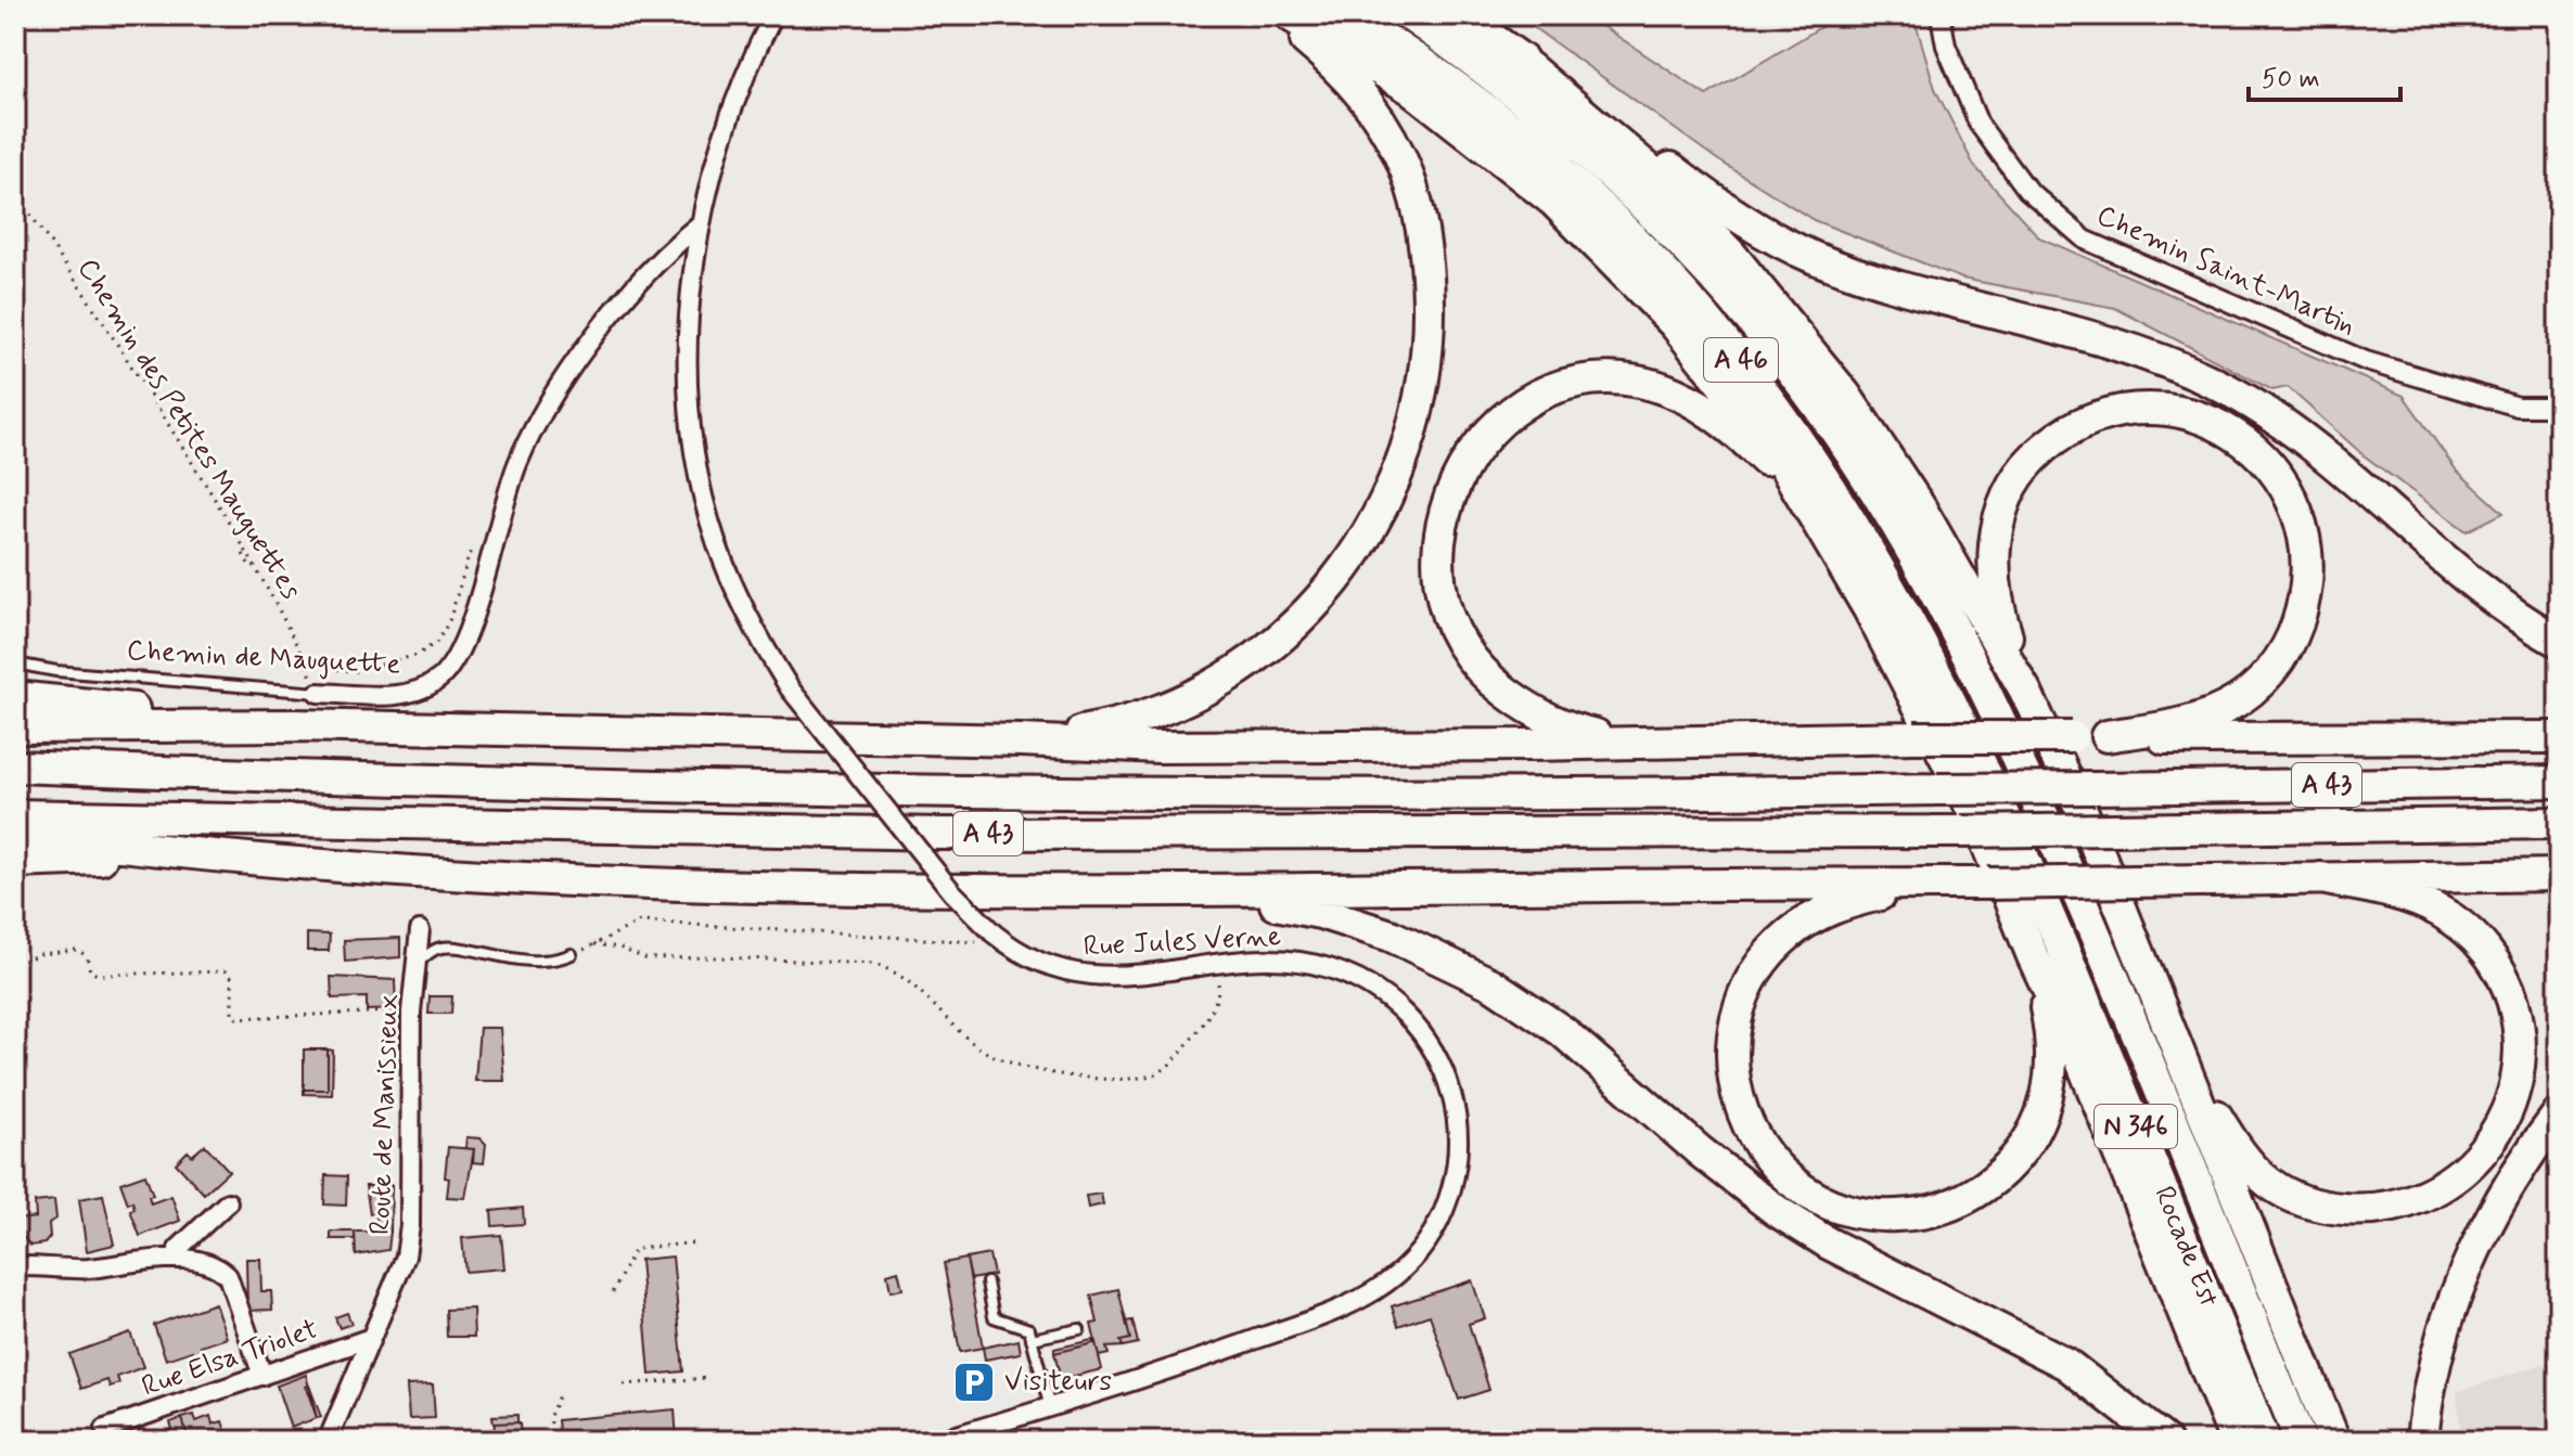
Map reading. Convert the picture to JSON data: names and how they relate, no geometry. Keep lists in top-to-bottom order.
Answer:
{
  "streets": {
    "highway": [
      "A 46",
      "A 43",
      "N 346",
      "Rocade Est"
    ],
    "street": [
      "Chemin Saint-Martin",
      "Chemin de Mauguette",
      "Rue Jules Verne",
      "Route de Manissieux",
      "Rue Elsa Triolet"
    ],
    "path": ["Chemin des Petites Mauguettes"]
  },
  "crossings": [
    ["A 46", "Rocade Est"],
    ["Chemin des Petites Mauguettes", "Chemin de Mauguette"],
    ["Chemin de Mauguette", "Rue Jules Verne"],
    ["Route de Manissieux", "Rue Elsa Triolet"]
  ],
  "places": {
    "parking": ["Visiteurs"]
  },
  "scale_bar": "50 m"
}
